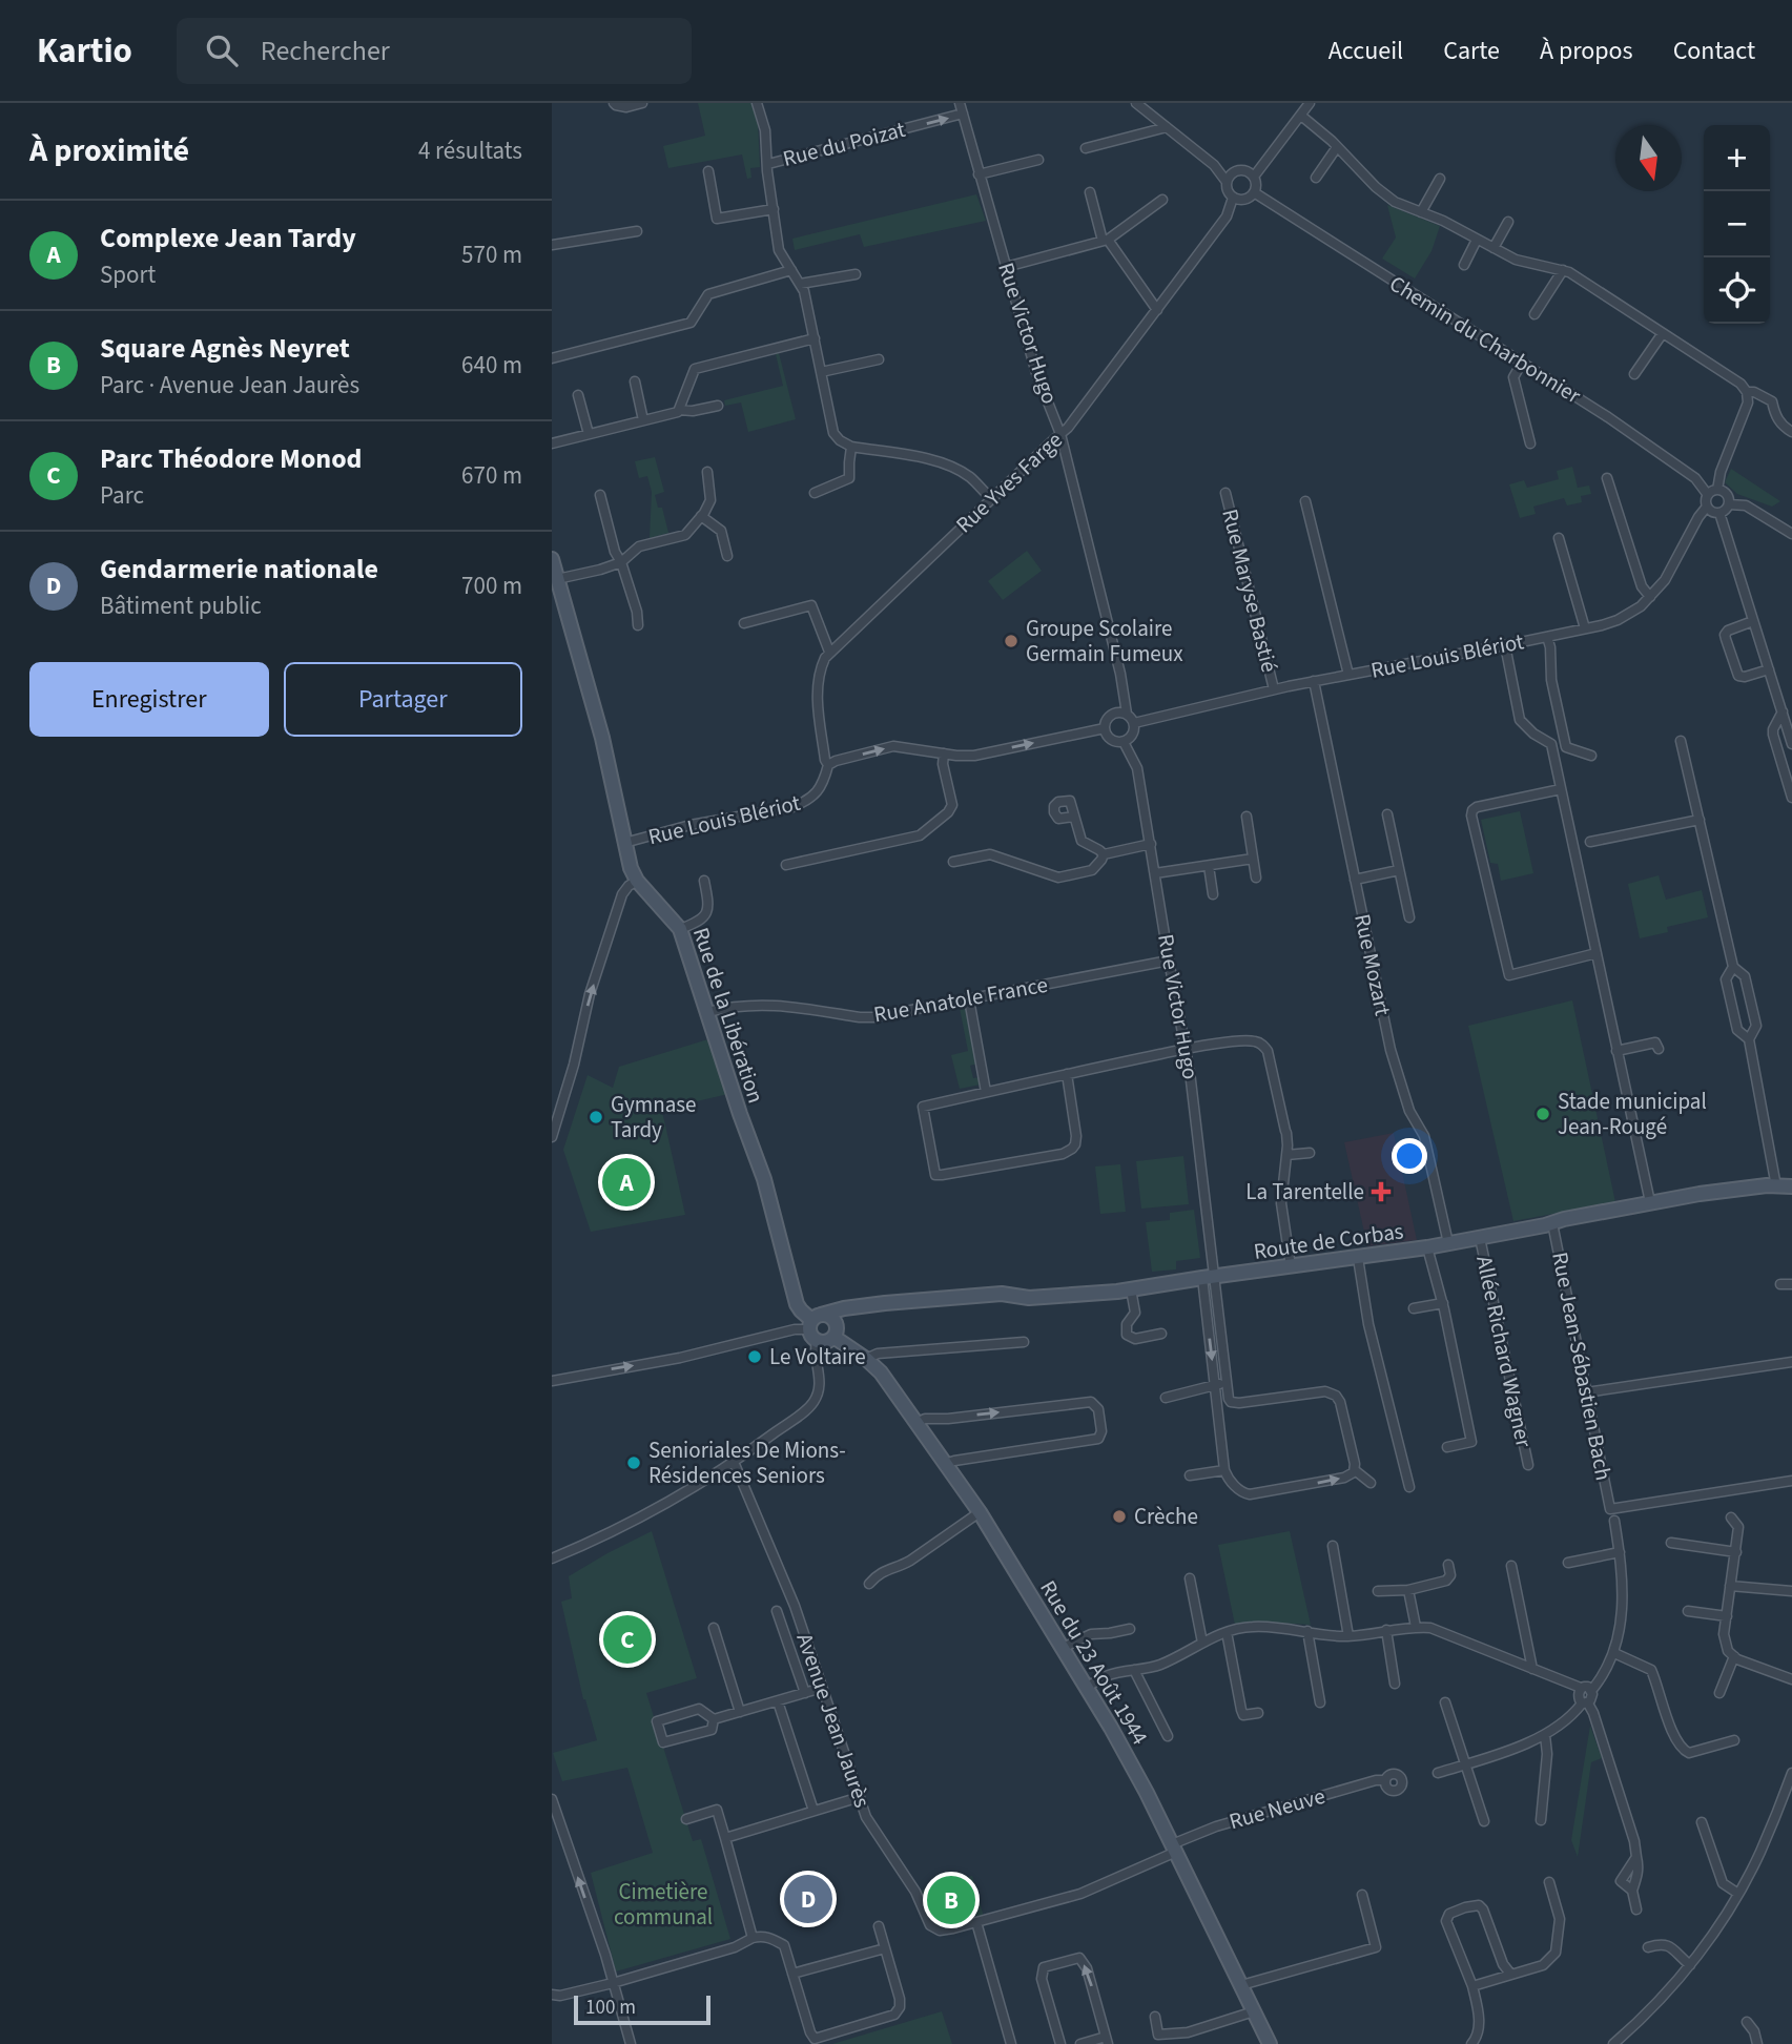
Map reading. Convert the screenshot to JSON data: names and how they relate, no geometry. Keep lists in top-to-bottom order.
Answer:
{
  "streets": {
    "main road": ["Rue de la Libération", "Route de Corbas", "Rue du 23 Août 1944"],
    "street": [
      "Rue du Poizat",
      "Rue Victor Hugo",
      "Chemin du Charbonnier",
      "Rue Yves Farge",
      "Rue Maryse Bastié",
      "Rue Louis Blériot",
      "Rue Mozart",
      "Rue Anatole France",
      "Allée Richard Wagner",
      "Rue Jean-Sébastien Bach",
      "Avenue Jean Jaurès",
      "Rue Neuve"
    ]
  },
  "crossings": [
    ["Rue du Poizat", "Rue Victor Hugo"],
    ["Rue Victor Hugo", "Rue Yves Farge"],
    ["Rue Victor Hugo", "Rue Louis Blériot"],
    ["Rue Victor Hugo", "Rue Anatole France"],
    ["Rue Victor Hugo", "Route de Corbas"],
    ["Chemin du Charbonnier", "Rue Yves Farge"],
    ["Chemin du Charbonnier", "Rue Louis Blériot"],
    ["Rue Yves Farge", "Rue Louis Blériot"],
    ["Rue Maryse Bastié", "Rue Louis Blériot"],
    ["Rue Louis Blériot", "Rue Mozart"],
    ["Rue Louis Blériot", "Rue de la Libération"],
    ["Rue Mozart", "Route de Corbas"],
    ["Rue Anatole France", "Rue de la Libération"],
    ["Rue de la Libération", "Route de Corbas"],
    ["Rue de la Libération", "Rue du 23 Août 1944"],
    ["Route de Corbas", "Allée Richard Wagner"],
    ["Route de Corbas", "Rue Jean-Sébastien Bach"],
    ["Route de Corbas", "Rue du 23 Août 1944"],
    ["Rue du 23 Août 1944", "Rue Neuve"],
    ["Avenue Jean Jaurès", "Rue Neuve"]
  ],
  "one_way": ["Rue du Poizat"],
  "parks": ["Cimetière communal"],
  "places": {
    "other": [
      "Groupe Scolaire Germain Fumeux",
      "Stade municipal Jean-Rougé",
      "Gymnase Tardy",
      "Le Voltaire",
      "Senioriales De Mions- Résidences Seniors",
      "Crèche"
    ],
    "health": ["La Tarentelle"]
  },
  "scale_bar": "100 m",
  "north": "bottom",
  "page": {
    "header": "Kartio",
    "search": "Rechercher",
    "nav": [
      "Accueil",
      "Carte",
      "À propos",
      "Contact"
    ],
    "heading": ["À proximité", "4 résultats"],
    "map_buttons": ["+", "−"],
    "list": [
      {
        "mark": "A",
        "name": "Complexe Jean Tardy",
        "note": "Sport",
        "value": "570 m"
      },
      {
        "mark": "B",
        "name": "Square Agnès Neyret",
        "note": "Parc · Avenue Jean Jaurès",
        "value": "640 m"
      },
      {
        "mark": "C",
        "name": "Parc Théodore Monod",
        "note": "Parc",
        "value": "670 m"
      },
      {
        "mark": "D",
        "name": "Gendarmerie nationale",
        "note": "Bâtiment public",
        "value": "700 m"
      }
    ],
    "buttons": ["Enregistrer", "Partager"],
    "pins": [
      "A",
      "C",
      "D",
      "B"
    ],
    "scale": "100 m"
  }
}
